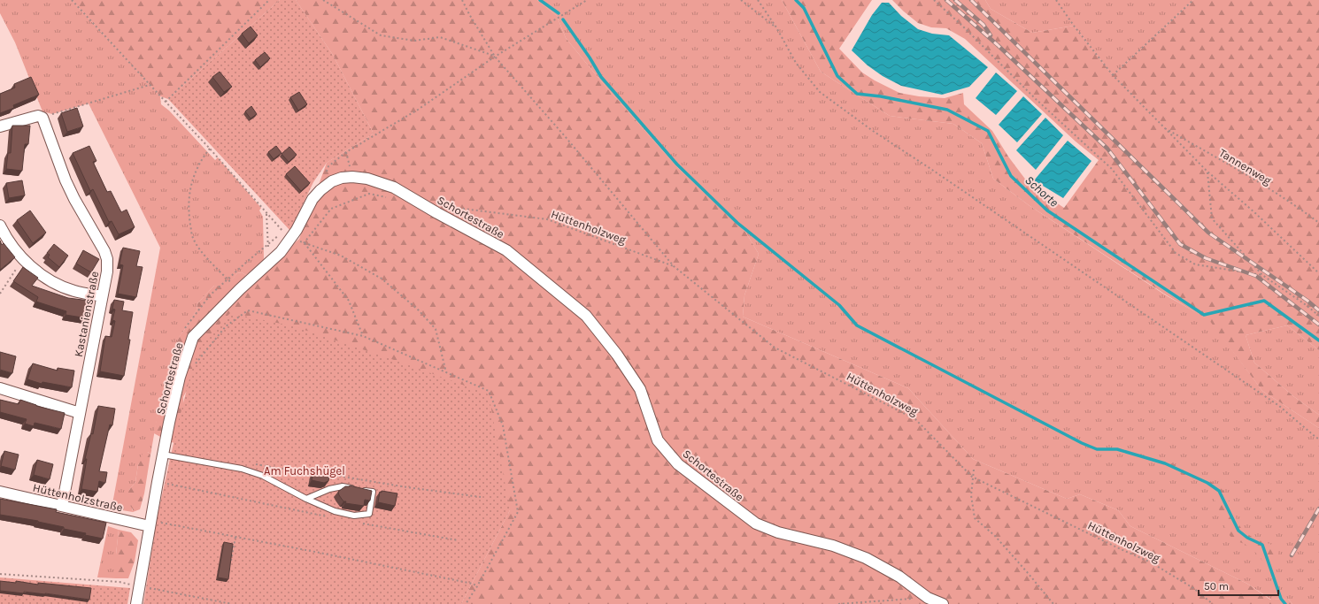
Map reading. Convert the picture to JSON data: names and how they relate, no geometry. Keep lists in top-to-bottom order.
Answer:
{
  "streets": {
    "street": ["Schortestraße", "Kastanienstraße", "Hüttenholzstraße"],
    "path": ["Tannenweg", "Hüttenholzweg"]
  },
  "crossings": [
    ["Schortestraße", "Hüttenholzstraße"],
    ["Kastanienstraße", "Hüttenholzstraße"]
  ],
  "water": ["Schorte"],
  "parks": ["Am Fuchshügel"],
  "scale_bar": "50 m"
}
